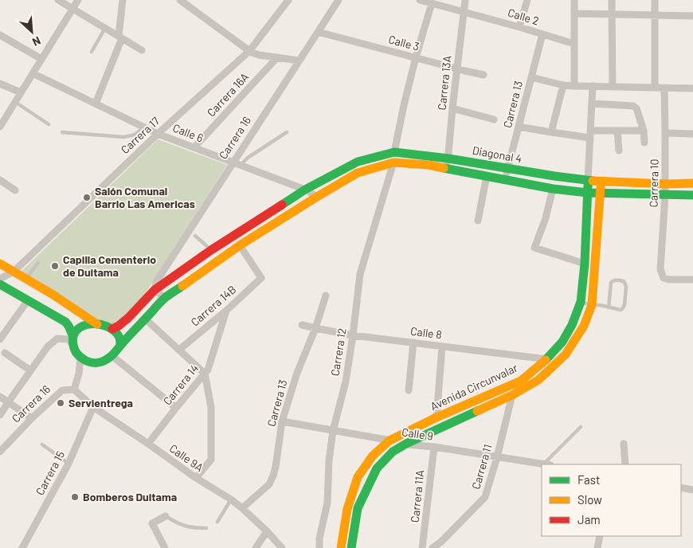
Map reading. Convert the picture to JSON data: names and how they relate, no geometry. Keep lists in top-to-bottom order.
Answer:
{
  "streets": {
    "main road": ["Carrera 16", "Diagonal 4", "Avenida Circunvalar"],
    "street": [
      "Calle 2",
      "Calle 3",
      "Carrera 13A",
      "Carrera 16A",
      "Carrera 13",
      "Calle 6",
      "Carrera 17",
      "Carrera 10",
      "Carrera 14B",
      "Calle 8",
      "Carrera 12",
      "Carrera 14",
      "Calle 9",
      "Calle 9A",
      "Carrera 11",
      "Carrera 15",
      "Carrera 11A"
    ]
  },
  "crossings": [
    ["Calle 2", "Carrera 13A"],
    ["Calle 2", "Carrera 13"],
    ["Calle 3", "Carrera 13A"],
    ["Calle 3", "Carrera 16"],
    ["Carrera 13A", "Diagonal 4"],
    ["Carrera 16A", "Calle 6"],
    ["Carrera 13", "Diagonal 4"],
    ["Carrera 13", "Calle 8"],
    ["Carrera 13", "Calle 9"],
    ["Carrera 13", "Calle 9A"],
    ["Calle 6", "Carrera 17"],
    ["Calle 6", "Carrera 16"],
    ["Calle 6", "Diagonal 4"],
    ["Carrera 16", "Diagonal 4"],
    ["Carrera 16", "Calle 9A"],
    ["Diagonal 4", "Carrera 10"],
    ["Diagonal 4", "Carrera 12"],
    ["Diagonal 4", "Avenida Circunvalar"],
    ["Carrera 14B", "Carrera 14"],
    ["Calle 8", "Carrera 12"],
    ["Calle 8", "Avenida Circunvalar"],
    ["Carrera 12", "Calle 9"],
    ["Carrera 14", "Calle 9A"],
    ["Avenida Circunvalar", "Calle 9"],
    ["Avenida Circunvalar", "Carrera 11"],
    ["Calle 9", "Carrera 11"],
    ["Calle 9", "Carrera 11A"],
    ["Calle 9A", "Carrera 15"]
  ],
  "places": [
    "Salón Comunal Barrio Las Americas",
    "Capilla Cementerio de Duitama",
    "Servientrega",
    "Bomberos Duitama"
  ],
  "legend": ["Fast", "Slow", "Jam"],
  "north": "bottom right"
}
